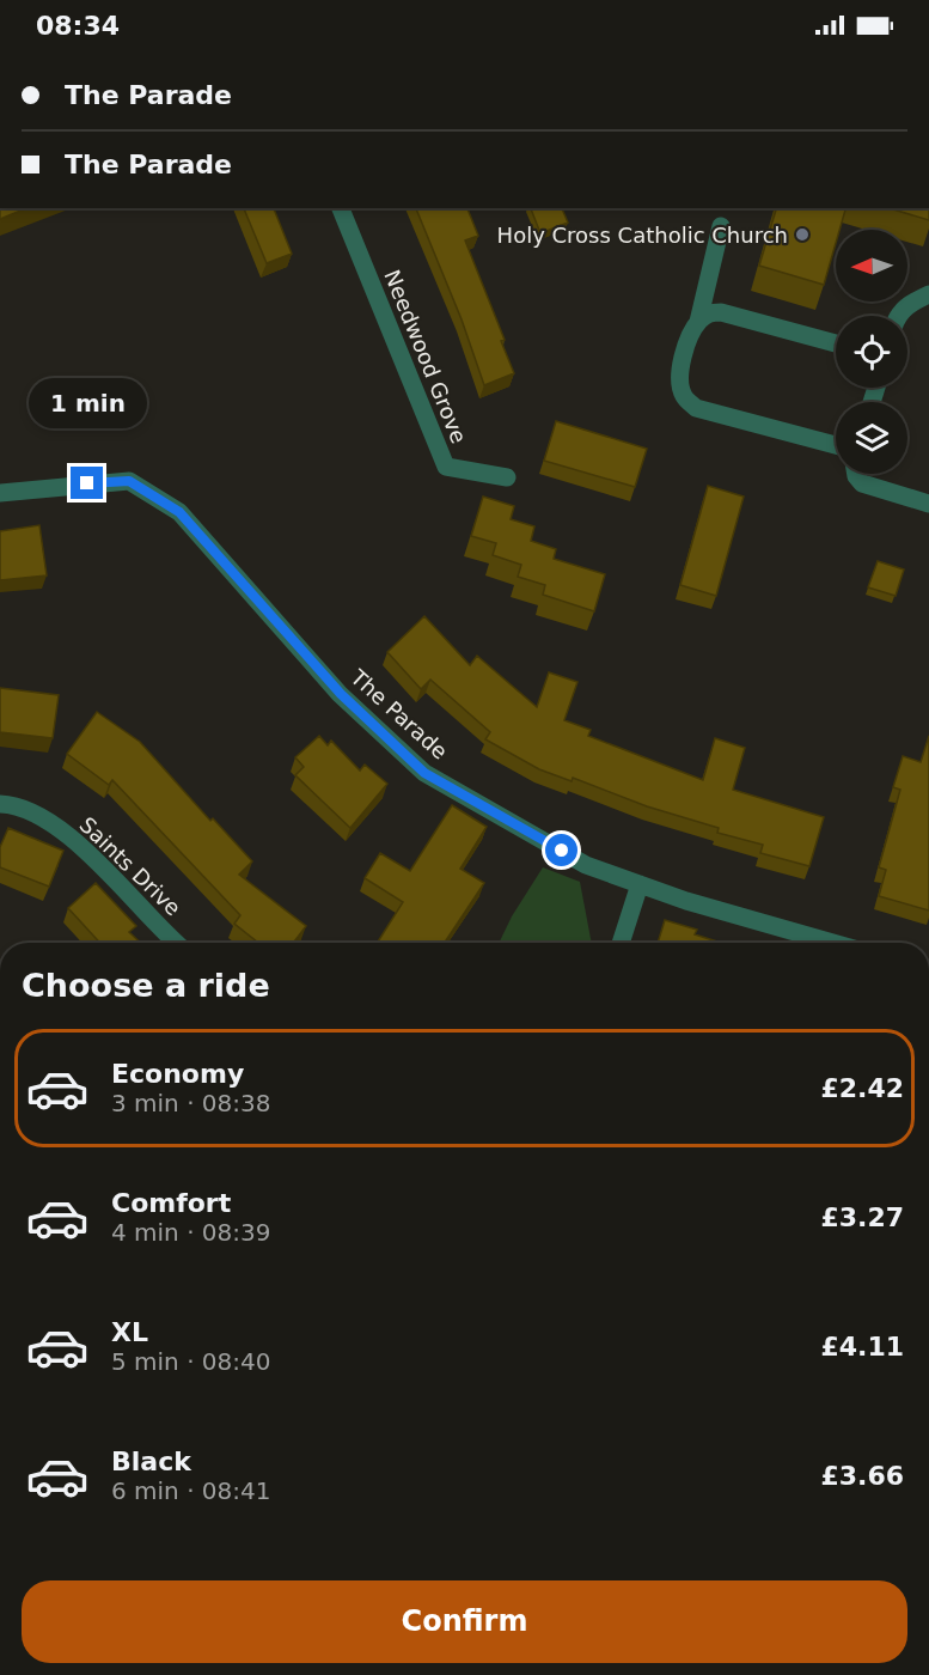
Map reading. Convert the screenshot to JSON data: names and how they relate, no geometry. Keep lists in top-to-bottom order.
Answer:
{
  "streets": {
    "street": ["Needwood Grove", "The Parade", "Saints Drive"]
  },
  "places": ["Holy Cross Catholic Church"],
  "north": "left",
  "page": {
    "status": "08:34",
    "banner": ["The Parade", "The Parade"],
    "bubble": "1 min",
    "heading": "Choose a ride",
    "list": [
      {
        "name": "Economy",
        "note": "3 min · 08:38",
        "value": "£2.42"
      },
      {
        "name": "Comfort",
        "note": "4 min · 08:39",
        "value": "£3.27"
      },
      {
        "name": "XL",
        "note": "5 min · 08:40",
        "value": "£4.11"
      },
      {
        "name": "Black",
        "note": "6 min · 08:41",
        "value": "£3.66"
      }
    ],
    "buttons": "Confirm"
  }
}
